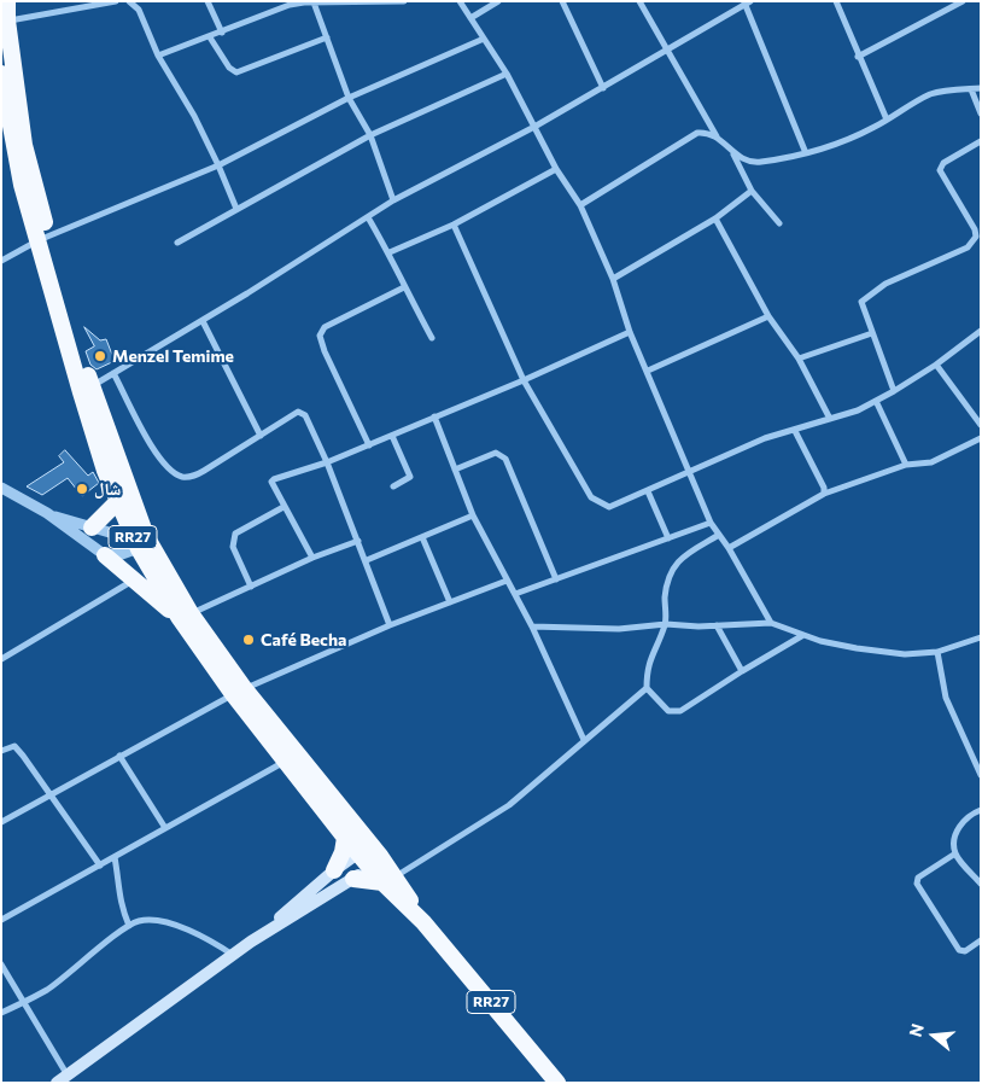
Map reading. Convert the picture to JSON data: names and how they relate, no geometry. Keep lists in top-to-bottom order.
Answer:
{
  "streets": {
    "highway": ["RR27"]
  },
  "places": ["Menzel Temime", "شال", "Café Becha"],
  "north": "left"
}
